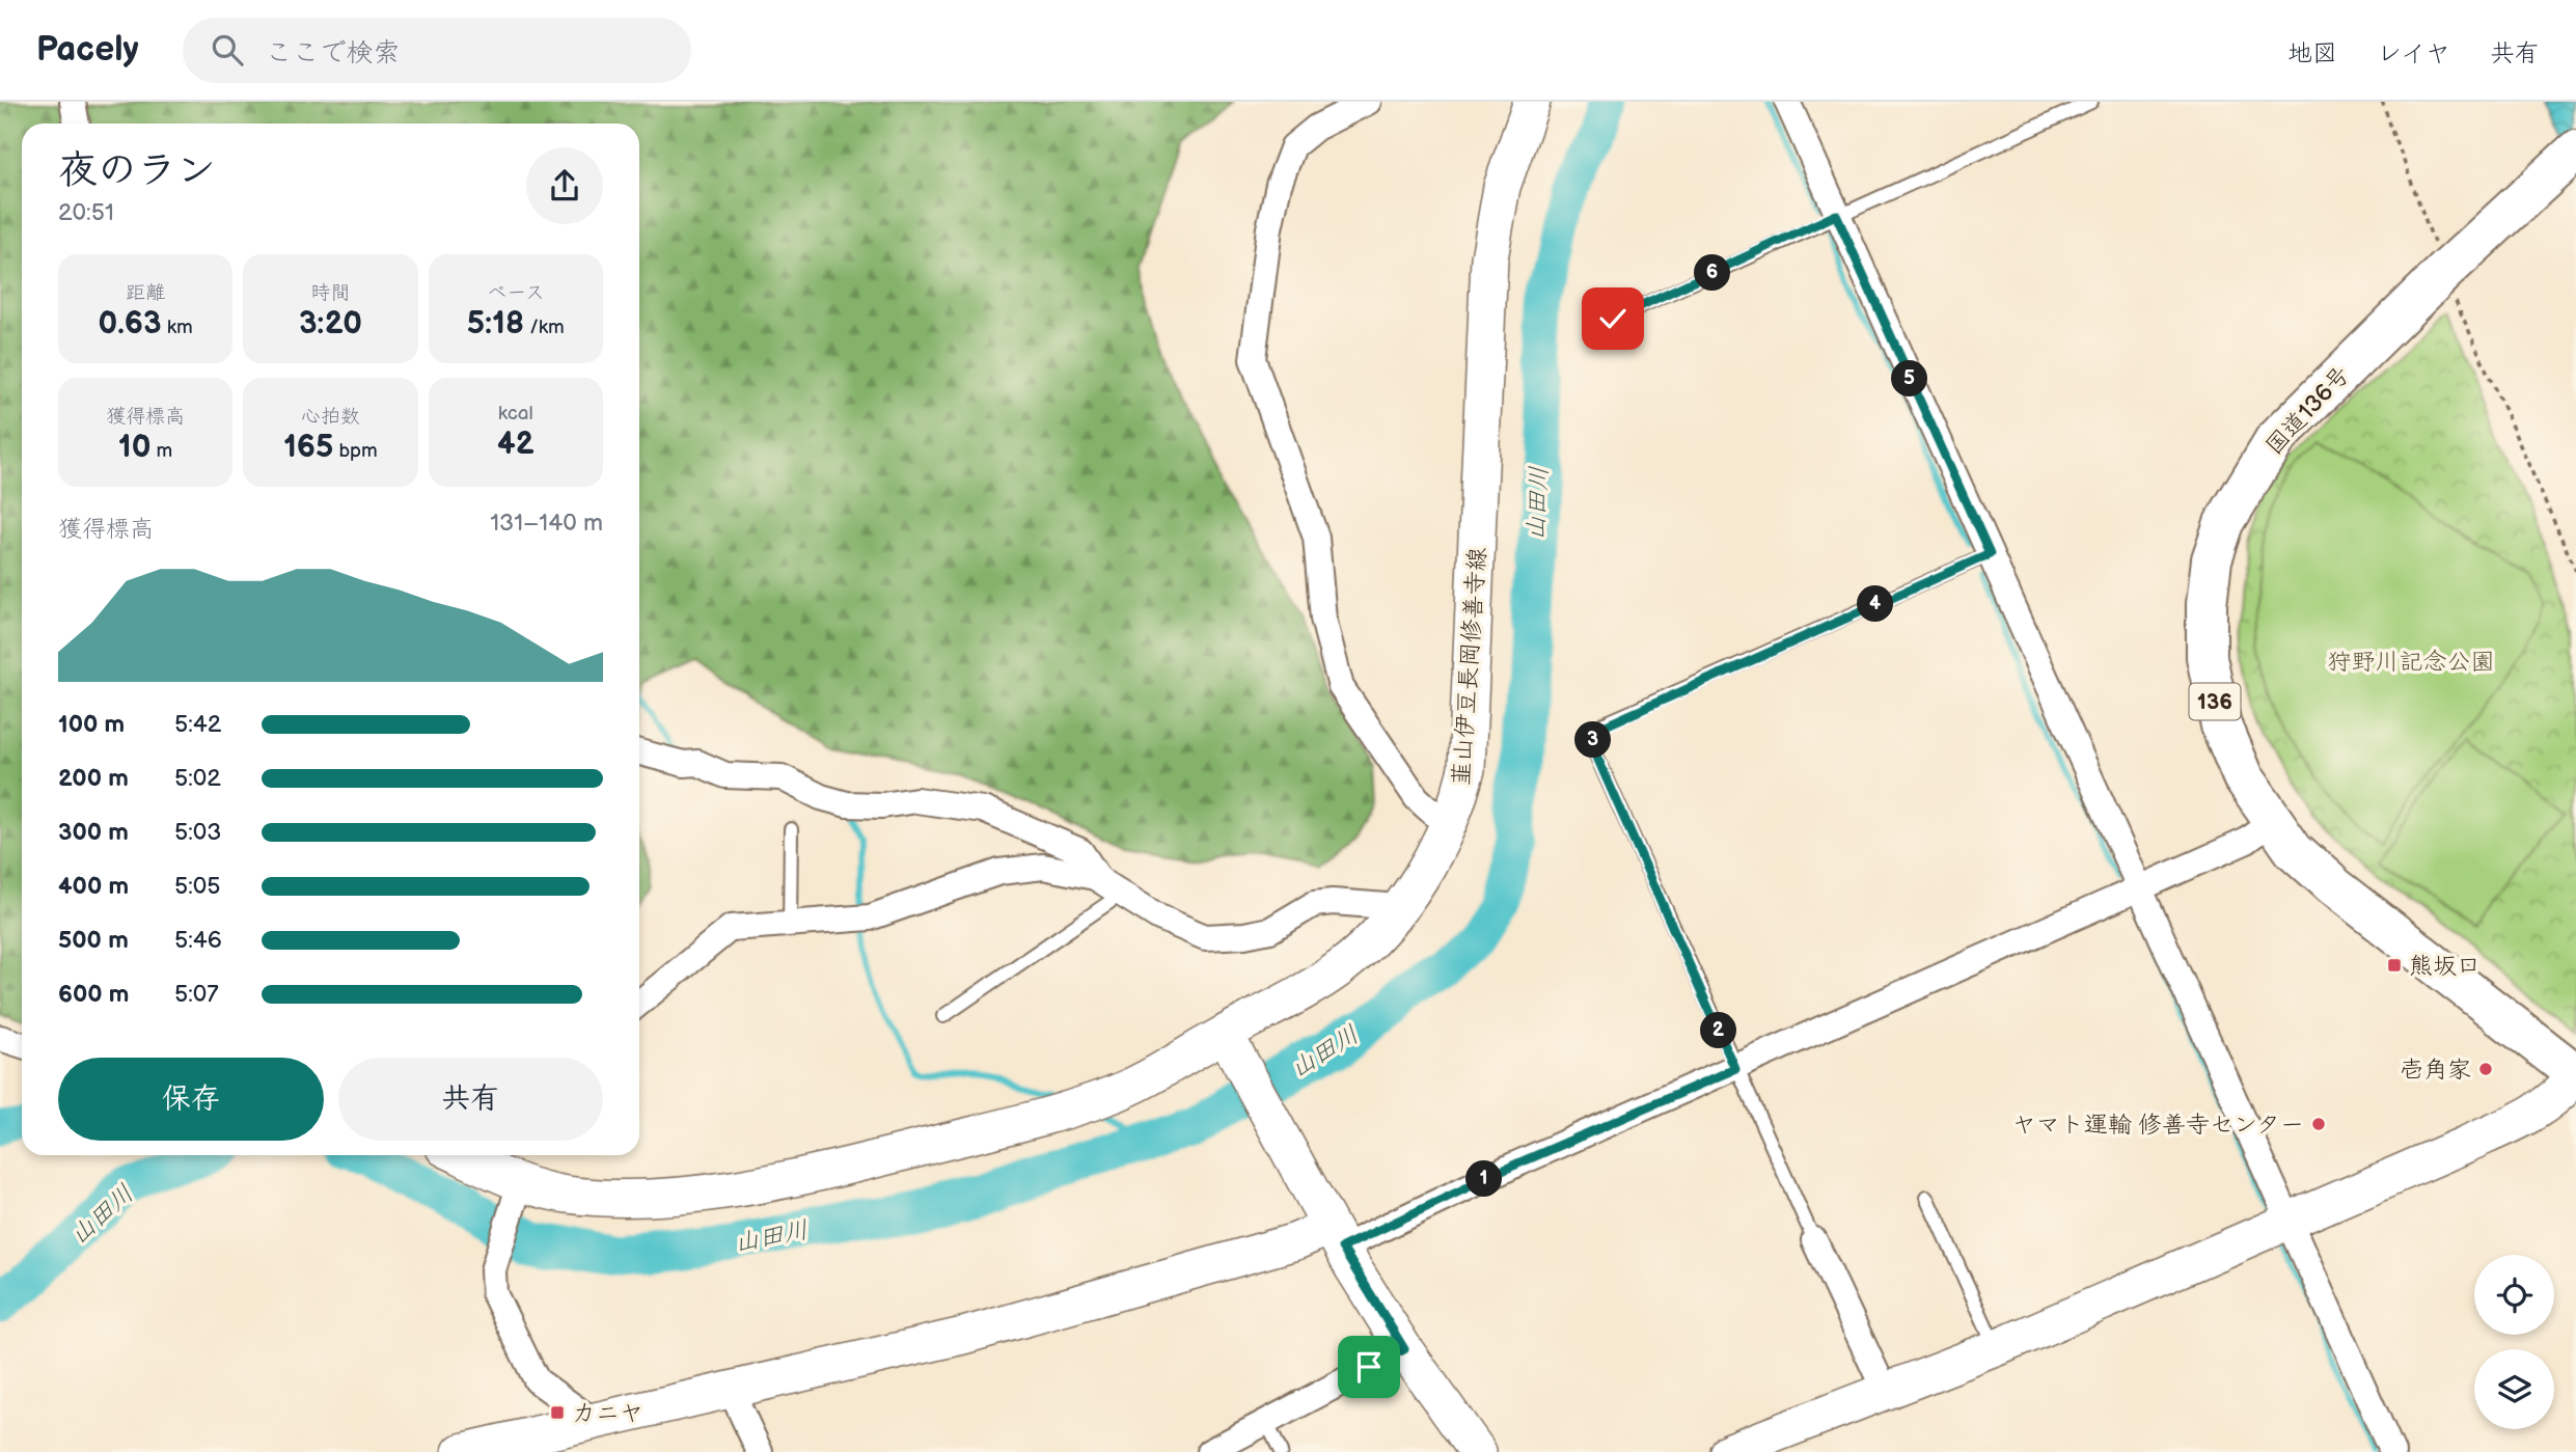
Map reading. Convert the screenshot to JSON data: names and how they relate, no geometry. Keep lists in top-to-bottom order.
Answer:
{
  "streets": {
    "highway": ["国道136号", "136"],
    "street": ["韮山伊豆長岡修善寺線"]
  },
  "water": ["山田川"],
  "parks": ["狩野川記念公園"],
  "places": {
    "transit": ["熊坂口", "カニヤ"],
    "other": ["壱角家", "ヤマト運輸 修善寺センター"]
  },
  "page": {
    "header": "Pacely",
    "search": "ここで検索",
    "nav": ["地図", "レイヤ", "共有"],
    "heading": ["夜のラン", "20:51"],
    "stats": [
      ["距離", "0.63 km"],
      ["時間", "3:20"],
      ["ペース", "5:18 /km"],
      ["獲得標高", "10 m"],
      ["心拍数", "165 bpm"],
      ["kcal", "42"]
    ],
    "pins": [
      "6",
      "5",
      "4",
      "3",
      "2",
      "1"
    ],
    "chart": ["獲得標高", "131–140 m"],
    "list": [
      {
        "name": "100 m",
        "note": "5:42"
      },
      {
        "name": "200 m",
        "note": "5:02"
      },
      {
        "name": "300 m",
        "note": "5:03"
      },
      {
        "name": "400 m",
        "note": "5:05"
      },
      {
        "name": "500 m",
        "note": "5:46"
      },
      {
        "name": "600 m",
        "note": "5:07"
      }
    ],
    "buttons": ["保存", "共有"]
  }
}
